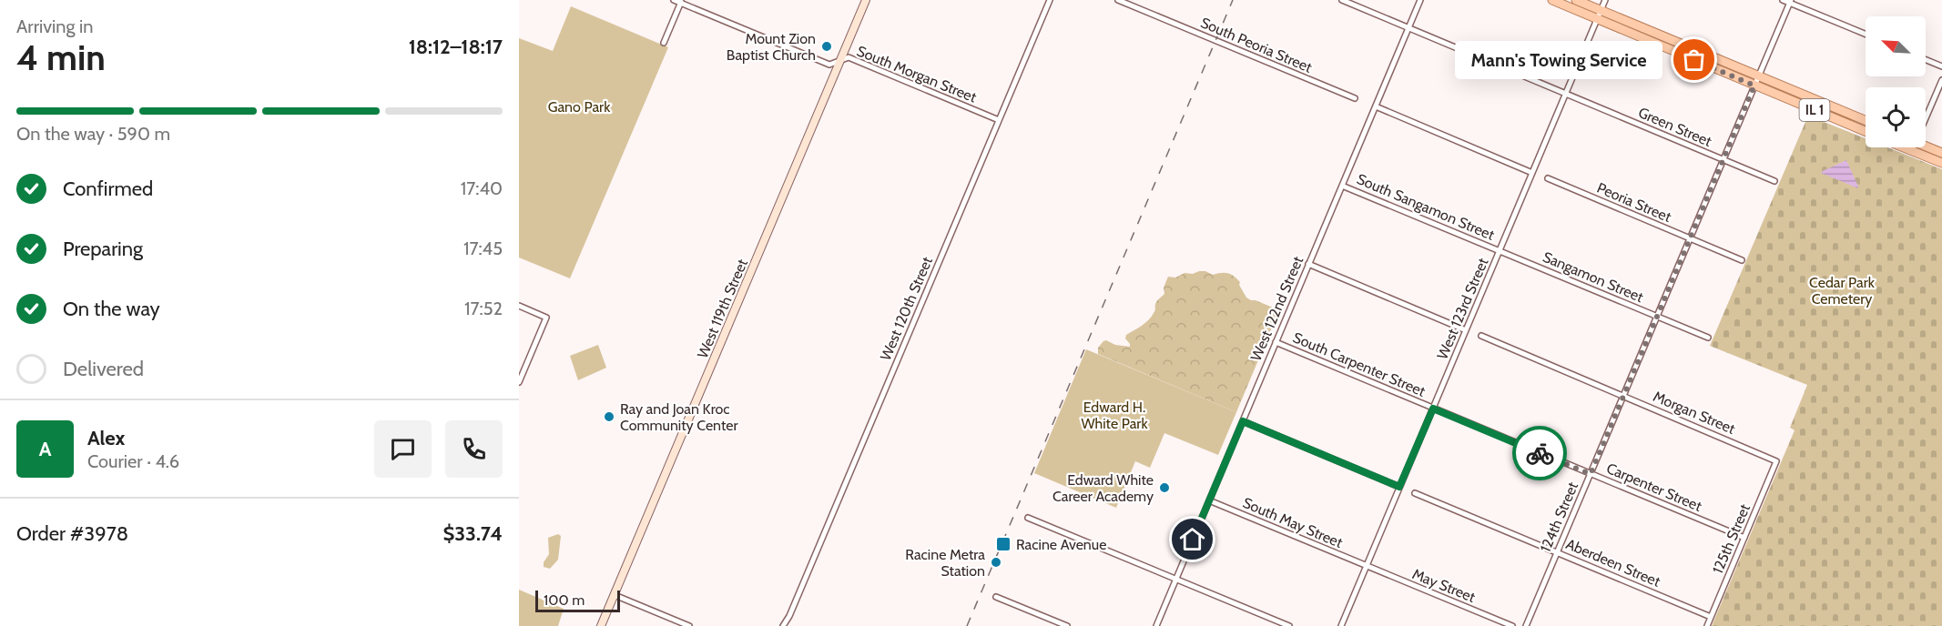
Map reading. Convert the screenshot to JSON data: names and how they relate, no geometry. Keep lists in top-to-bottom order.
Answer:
{
  "streets": {
    "main road": ["IL 1"],
    "street": [
      "South Peoria Street",
      "South Morgan Street",
      "Green Street",
      "Peoria Street",
      "South Sangamon Street",
      "Sangamon Street",
      "West 119th Street",
      "West 120th Street",
      "West 122nd Street",
      "West 123rd Street",
      "South Carpenter Street",
      "Morgan Street",
      "Carpenter Street",
      "124th Street",
      "South May Street",
      "125th Street",
      "Aberdeen Street",
      "May Street"
    ]
  },
  "crossings": [
    ["South Morgan Street", "West 119th Street"],
    ["South Morgan Street", "West 120th Street"],
    ["IL 1", "West 123rd Street"],
    ["IL 1", "124th Street"],
    ["Green Street", "West 122nd Street"],
    ["Green Street", "West 123rd Street"],
    ["Green Street", "124th Street"],
    ["Peoria Street", "124th Street"],
    ["South Sangamon Street", "Sangamon Street"],
    ["South Sangamon Street", "West 122nd Street"],
    ["South Sangamon Street", "West 123rd Street"],
    ["Sangamon Street", "West 123rd Street"],
    ["Sangamon Street", "124th Street"],
    ["West 122nd Street", "South Carpenter Street"],
    ["West 122nd Street", "South May Street"],
    ["West 123rd Street", "South Carpenter Street"],
    ["West 123rd Street", "Carpenter Street"],
    ["West 123rd Street", "South May Street"],
    ["West 123rd Street", "May Street"],
    ["South Carpenter Street", "Carpenter Street"],
    ["Morgan Street", "124th Street"],
    ["Morgan Street", "125th Street"],
    ["Carpenter Street", "124th Street"],
    ["Carpenter Street", "125th Street"],
    ["124th Street", "Aberdeen Street"],
    ["South May Street", "May Street"],
    ["125th Street", "Aberdeen Street"]
  ],
  "parks": ["Gano Park", "Cedar Park Cemetery", "Edward H. White Park"],
  "places": {
    "other": [
      "Mount Zion Baptist Church",
      "Mann's Towing Service",
      "Ray and Joan Kroc Community Center",
      "Edward White Career Academy",
      "Racine Metra Station"
    ],
    "transit": ["Racine Avenue"]
  },
  "scale_bar": "100 m",
  "north": "top left",
  "page": {
    "heading": ["4 min", "Arriving in", "18:12–18:17"],
    "panel": [
      "Alex",
      "Courier · 4.6",
      "Order #3978",
      "$33.74"
    ],
    "bubble": "Mann's Towing Service",
    "bar": "On the way · 590 m",
    "list": [
      ["Confirmed", "17:40"],
      ["Preparing", "17:45"],
      ["On the way", "17:52"],
      "Delivered"
    ],
    "round": "A",
    "scale": "100 m"
  }
}
